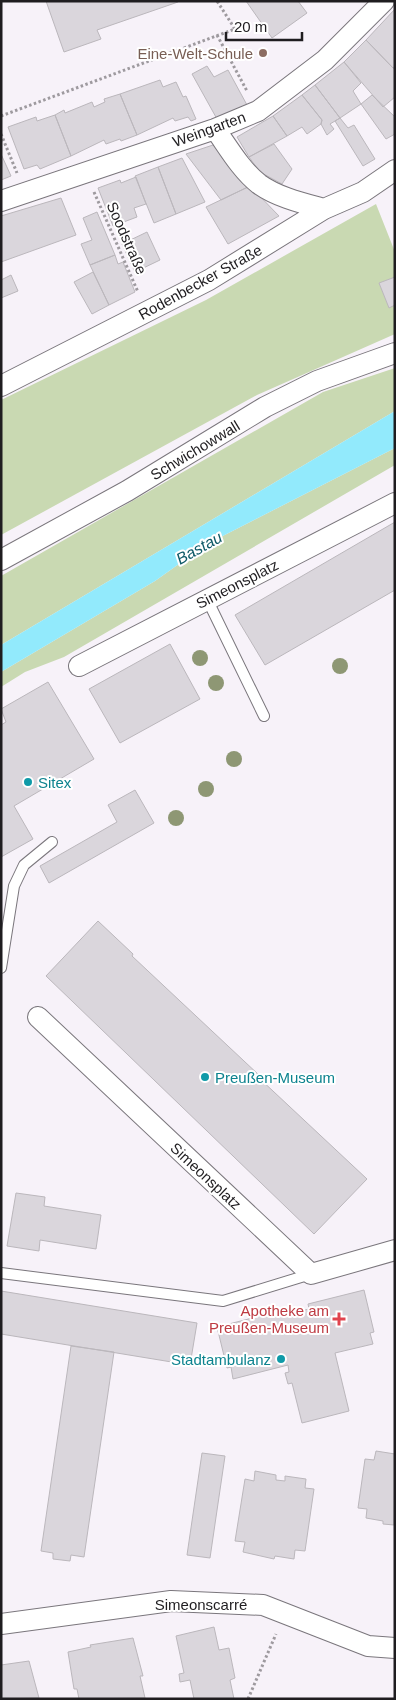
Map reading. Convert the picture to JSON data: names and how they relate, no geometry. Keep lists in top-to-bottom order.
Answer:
{
  "streets": {
    "street": [
      "Weingarten",
      "Rodenbecker Straße",
      "Schwichowwall",
      "Simeonsplatz",
      "Simeonscarré"
    ],
    "path": ["Soodstraße"]
  },
  "crossings": [
    ["Weingarten", "Soodstraße"],
    ["Soodstraße", "Rodenbecker Straße"]
  ],
  "water": ["Bastau"],
  "places": {
    "other": [
      "Eine-Welt-Schule",
      "Sitex",
      "Preußen-Museum",
      "Stadtambulanz"
    ],
    "health": ["Apotheke am Preußen-Museum"]
  },
  "scale_bar": "20 m"
}
